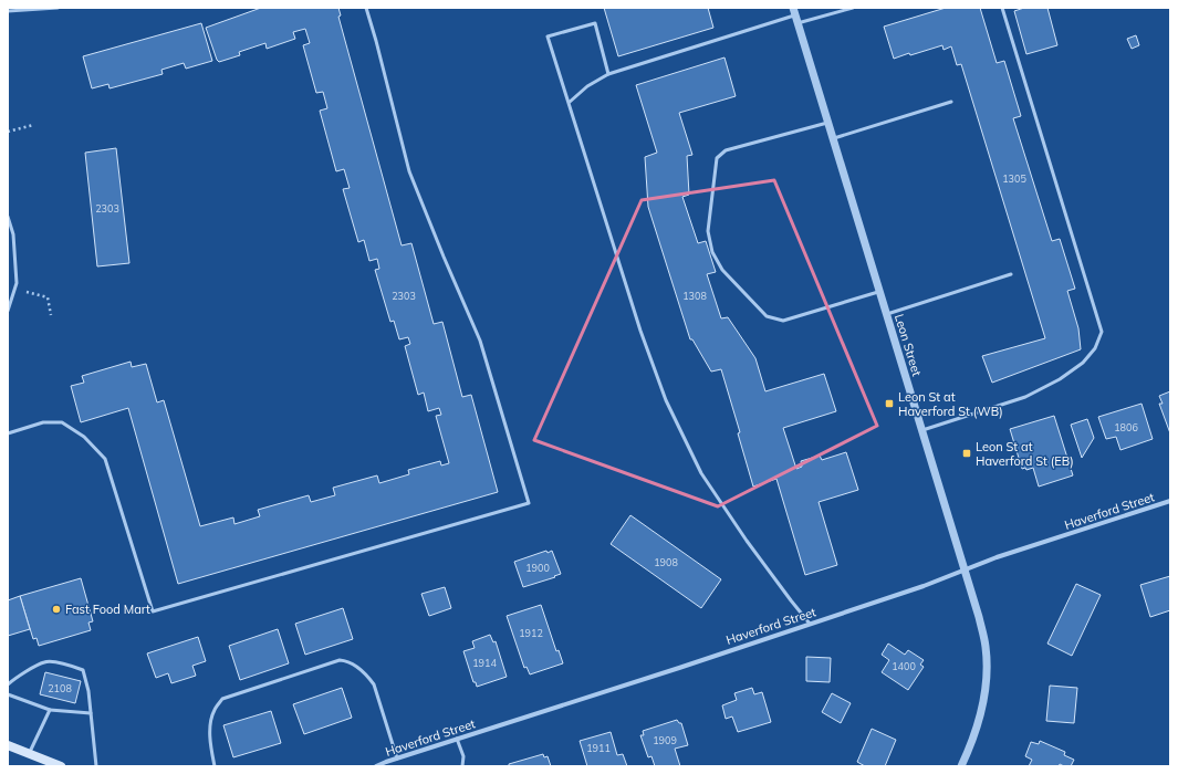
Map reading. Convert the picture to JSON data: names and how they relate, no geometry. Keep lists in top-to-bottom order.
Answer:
{
  "streets": {
    "street": ["Leon Street", "Haverford Street"]
  },
  "crossings": [
    ["Leon Street", "Haverford Street"]
  ],
  "places": {
    "transit": ["Leon St at Haverford St (WB)", "Leon St at Haverford St (EB)"],
    "other": ["Fast Food Mart"]
  },
  "house_numbers": [
    "1305",
    "2303",
    "2303",
    "1308",
    "1806",
    "1908",
    "1900",
    "1912",
    "1914",
    "1400",
    "2108",
    "1909",
    "1911"
  ]
}
